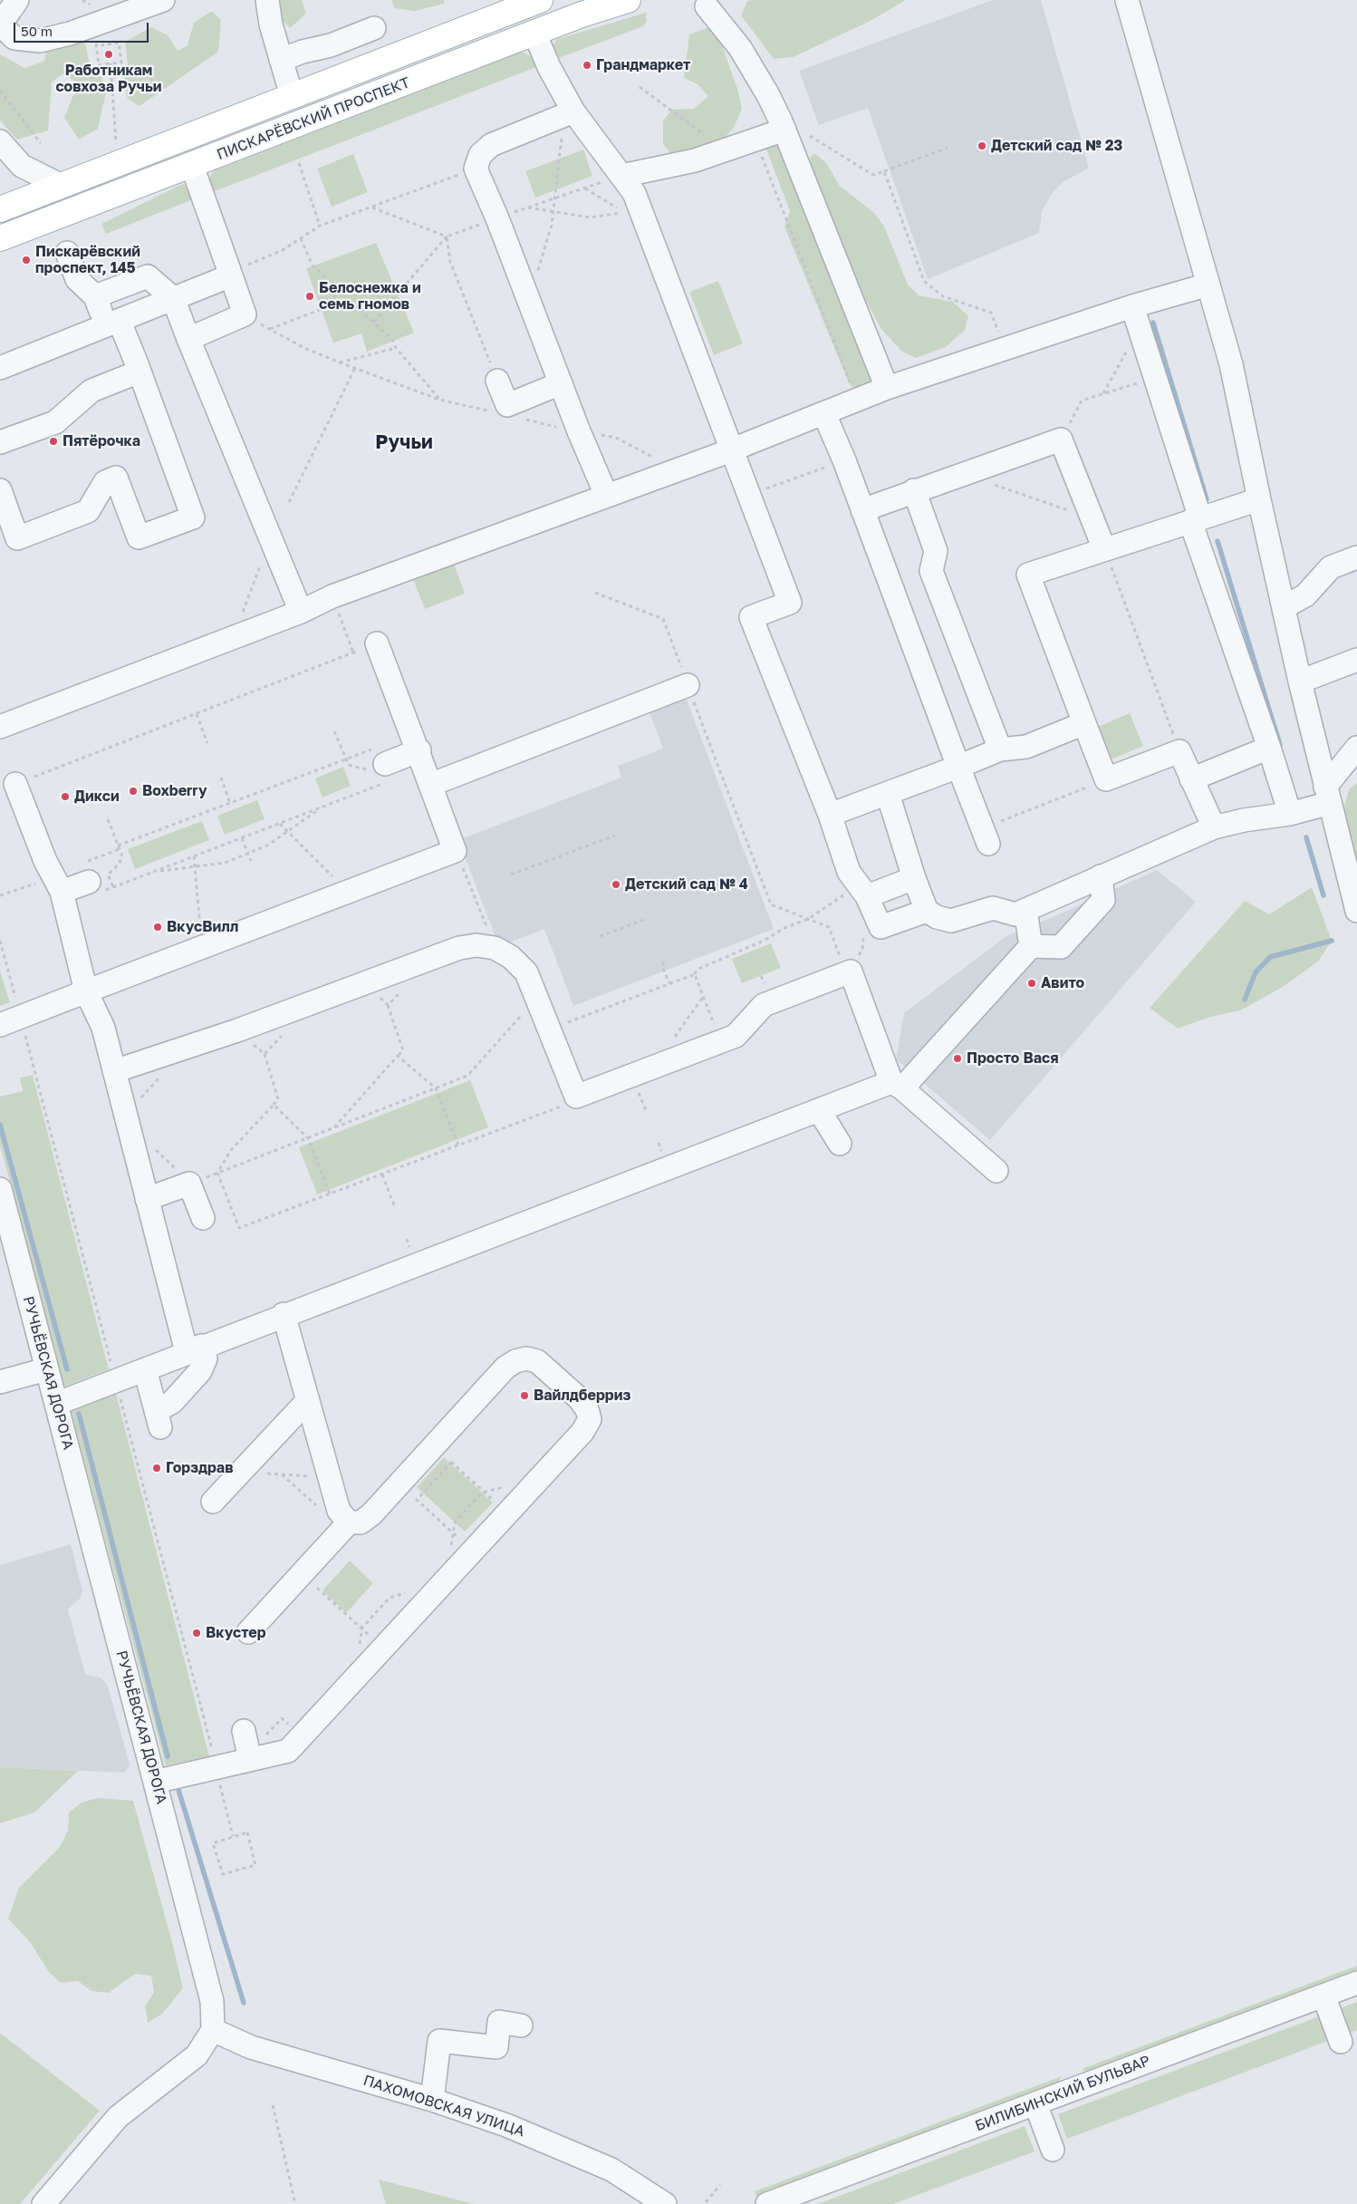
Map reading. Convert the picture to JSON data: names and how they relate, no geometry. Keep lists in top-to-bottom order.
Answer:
{
  "streets": {
    "main road": ["ПИСКАРЁВСКИЙ ПРОСПЕКТ"],
    "street": ["РУЧЬЁВСКАЯ ДОРОГА", "БИЛИБИНСКИЙ БУЛЬВАР", "ПАХОМОВСКАЯ УЛИЦА"]
  },
  "crossings": [
    ["РУЧЬЁВСКАЯ ДОРОГА", "ПАХОМОВСКАЯ УЛИЦА"]
  ],
  "districts": ["Ручьи"],
  "places": [
    "Работникам совхоза Ручьи",
    "Грандмаркет",
    "Детский сад № 23",
    "Пискарёвский проспект, 145",
    "Белоснежка и семь гномов",
    "Пятёрочка",
    "Boxberry",
    "Дикси",
    "Детский сад № 4",
    "ВкусВилл",
    "Авито",
    "Просто Вася",
    "Вайлдберриз",
    "Горздрав",
    "Вкустер"
  ],
  "scale_bar": "50 m"
}
